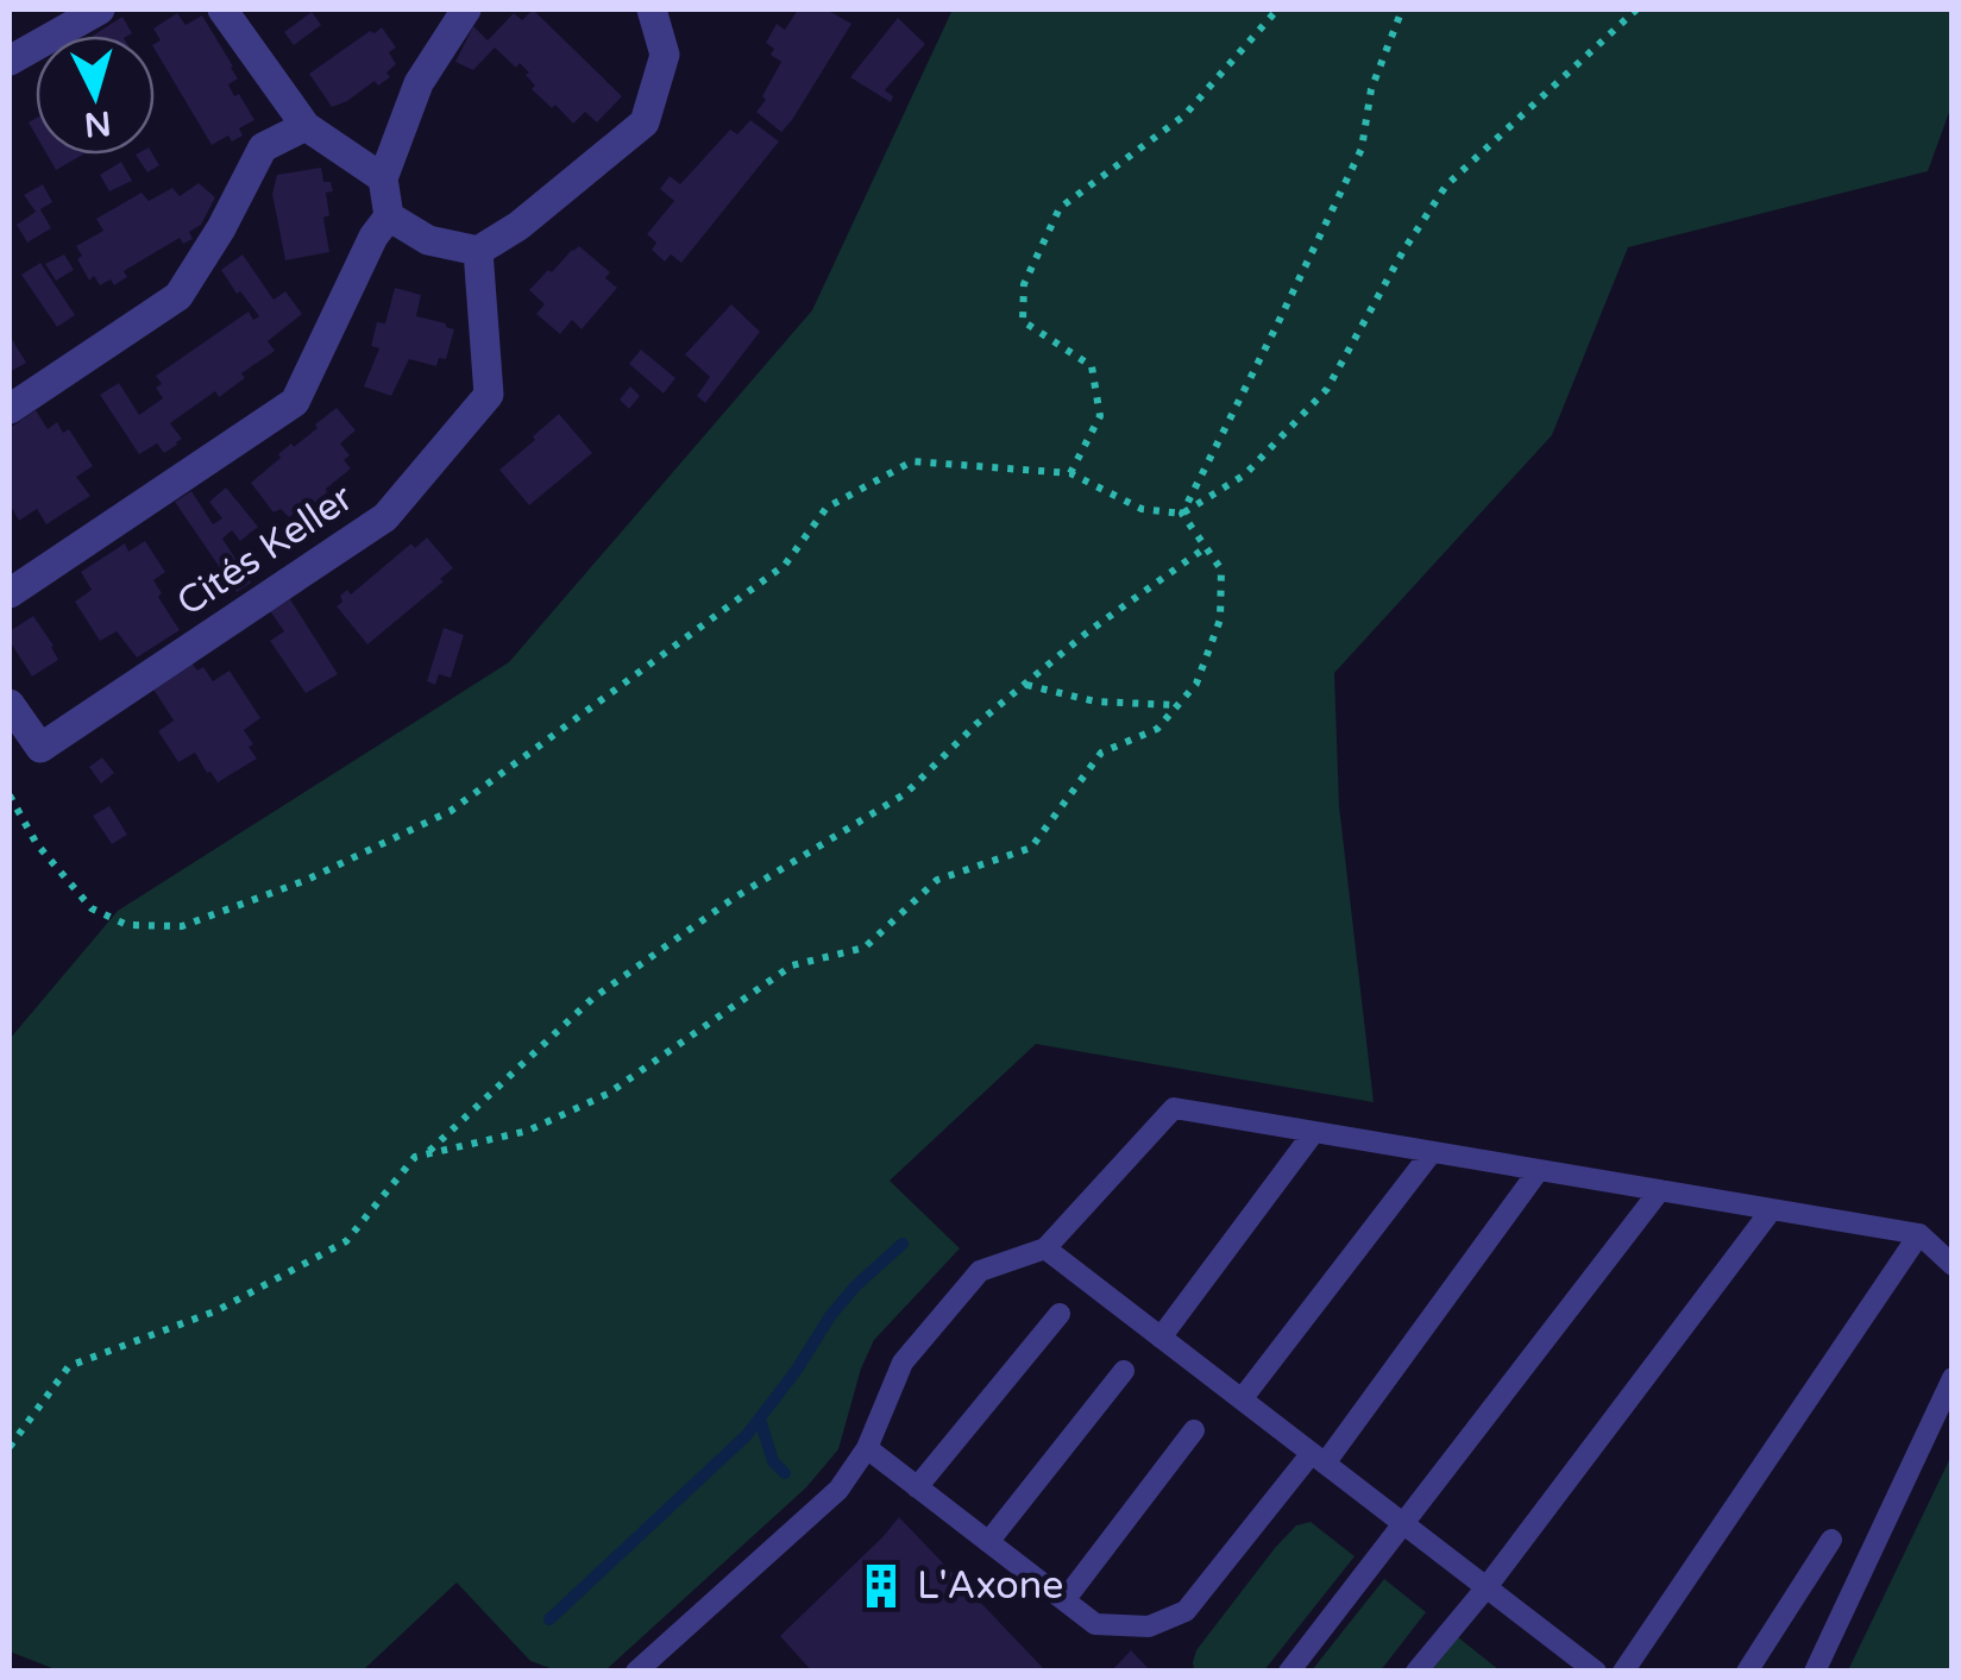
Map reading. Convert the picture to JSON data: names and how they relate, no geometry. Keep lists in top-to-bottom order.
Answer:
{
  "streets": {
    "street": ["Cités Keller"]
  },
  "places": {
    "building": ["L'Axone"]
  },
  "north": "bottom"
}
